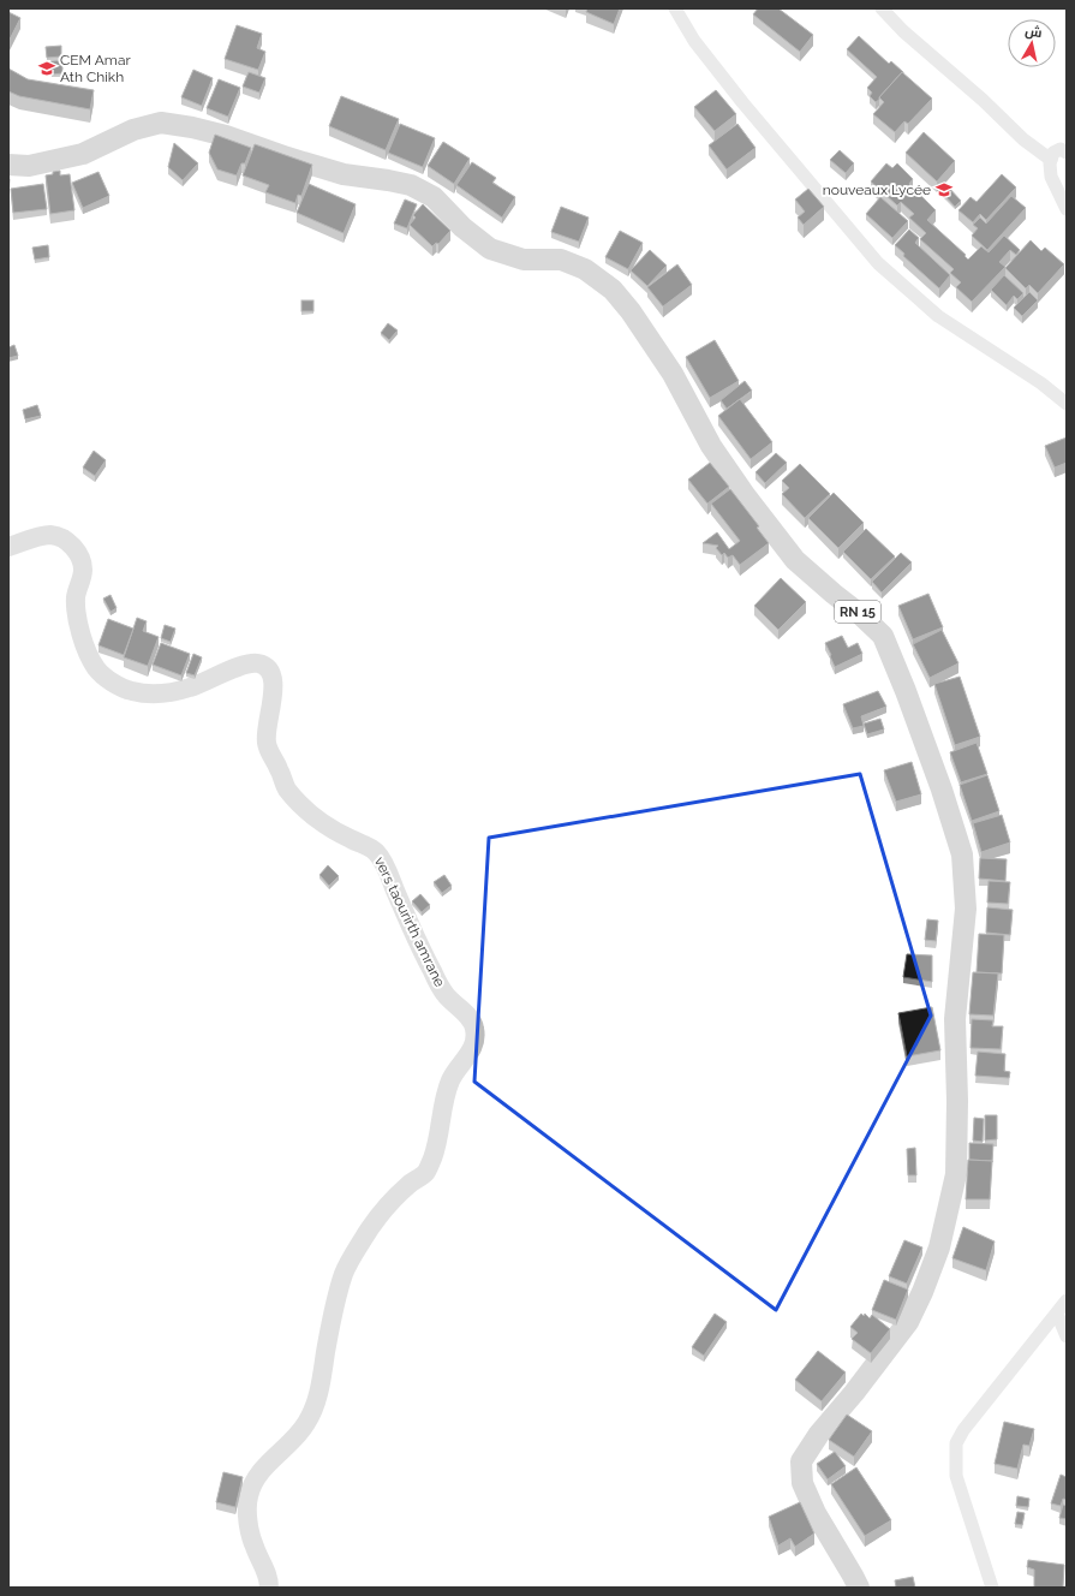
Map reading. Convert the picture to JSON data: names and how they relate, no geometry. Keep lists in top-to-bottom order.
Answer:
{
  "streets": {
    "main road": ["RN 15"],
    "street": ["vers taourirth amrane"]
  },
  "places": {
    "school or university": ["CEM Amar Ath Chikh", "nouveaux Lycée"]
  },
  "north": "top"
}
